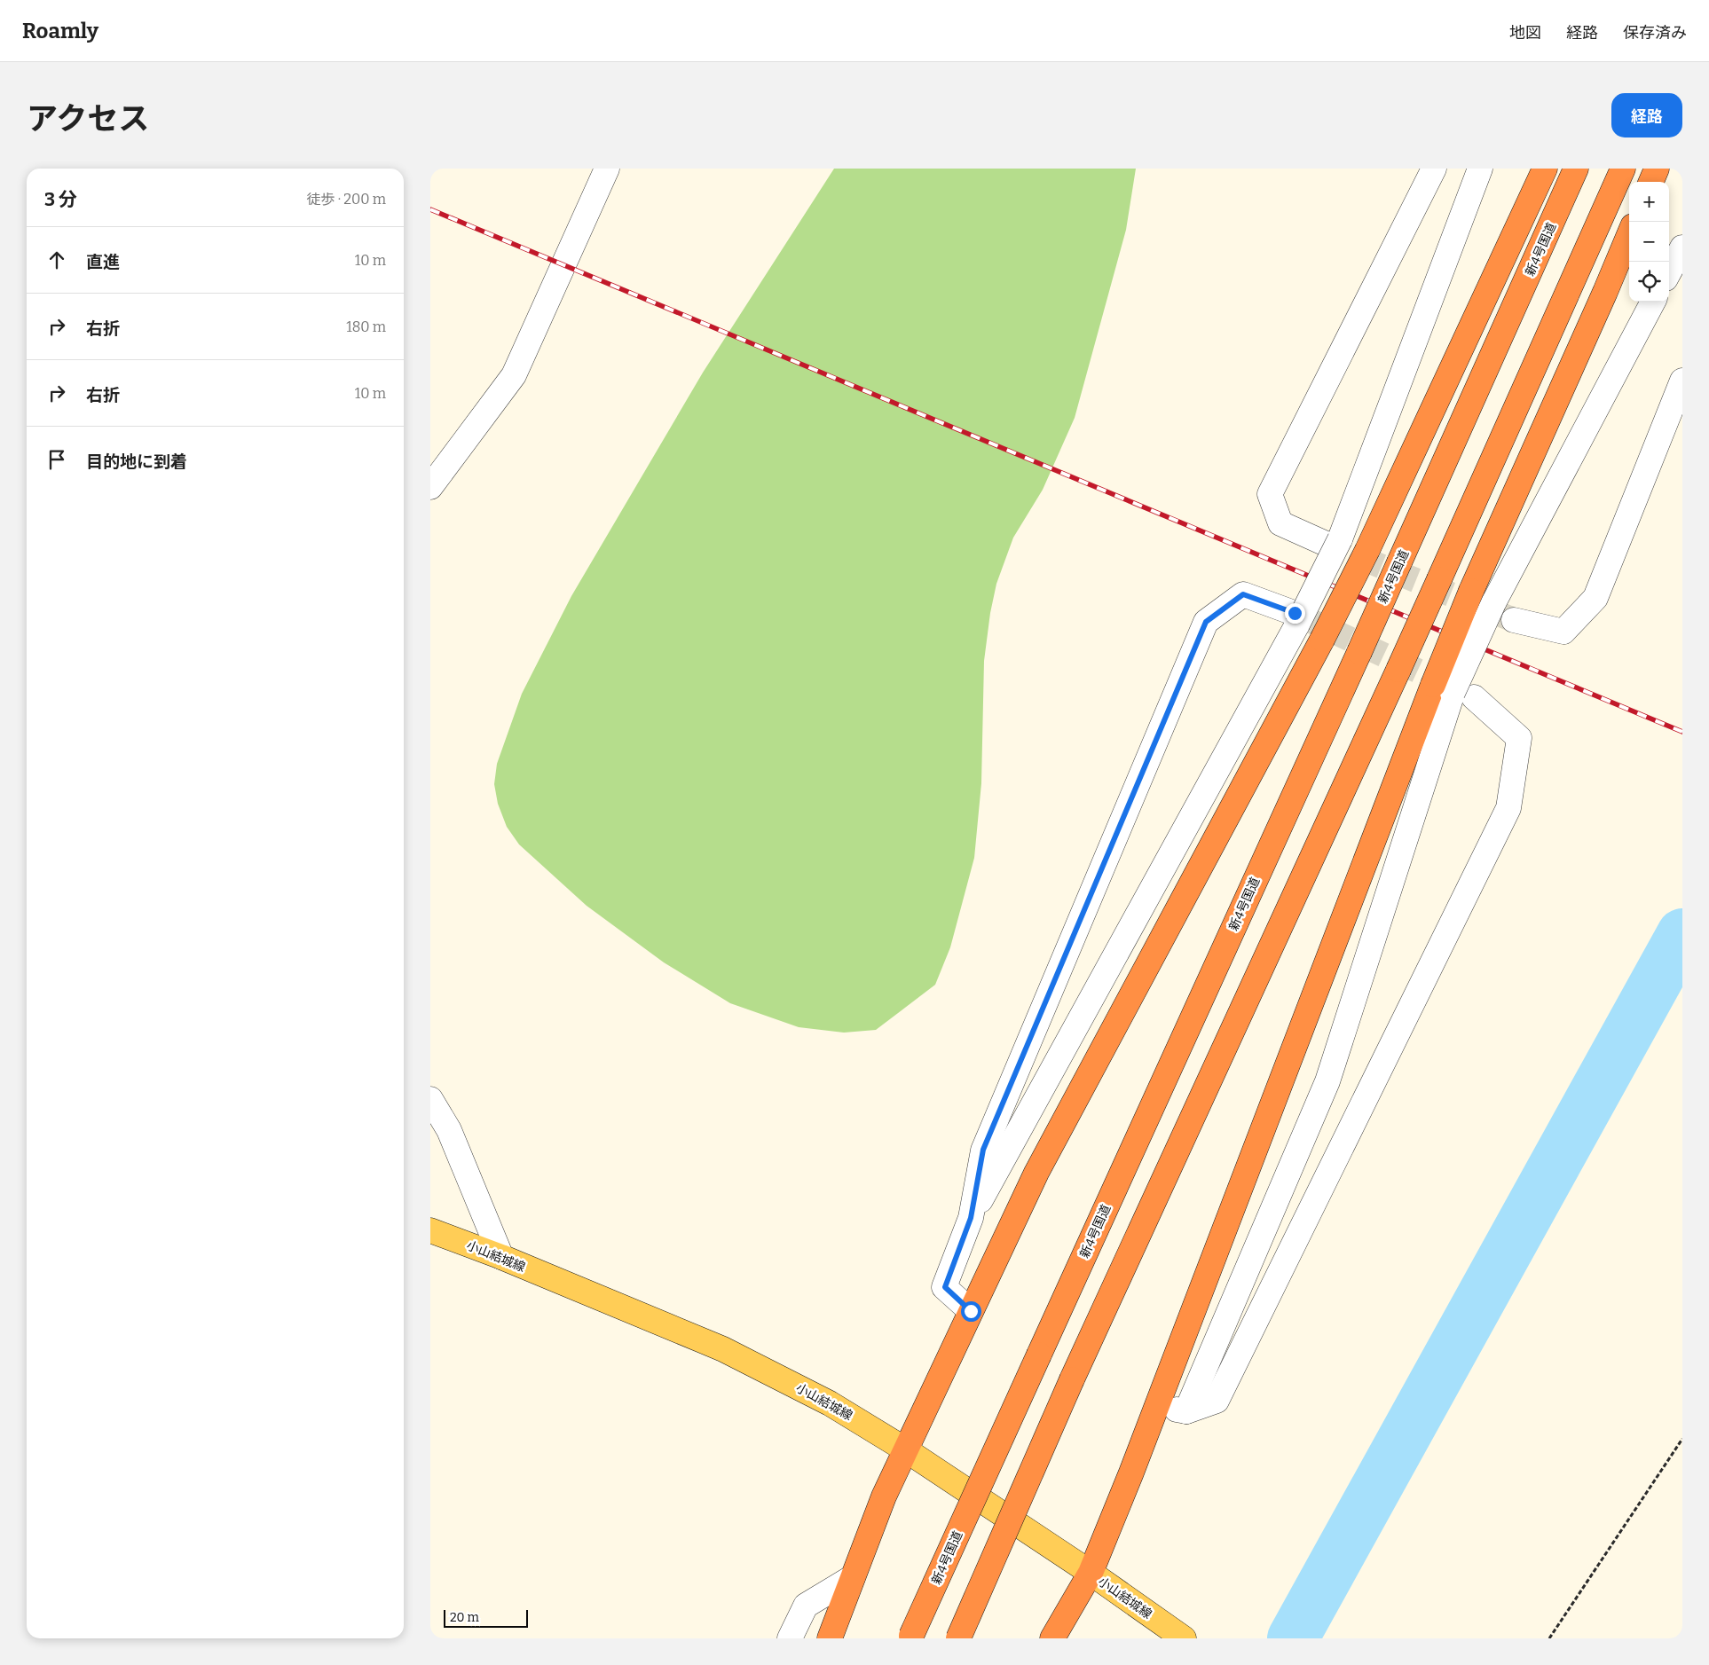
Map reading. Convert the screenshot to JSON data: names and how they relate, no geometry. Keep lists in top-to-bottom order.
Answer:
{
  "streets": {
    "highway": ["新4号国道"],
    "main road": ["小山結城線"]
  },
  "scale_bar": "20 m",
  "page": {
    "header": "Roamly",
    "nav": ["地図", "経路", "保存済み"],
    "title": "アクセス",
    "buttons": "経路",
    "heading": ["3 分", "徒歩 · 200 m"],
    "map_buttons": ["+", "−"],
    "list": [
      ["直進", "10 m"],
      ["右折", "180 m"],
      ["右折", "10 m"],
      "目的地に到着"
    ],
    "scale": "20 m"
  }
}
